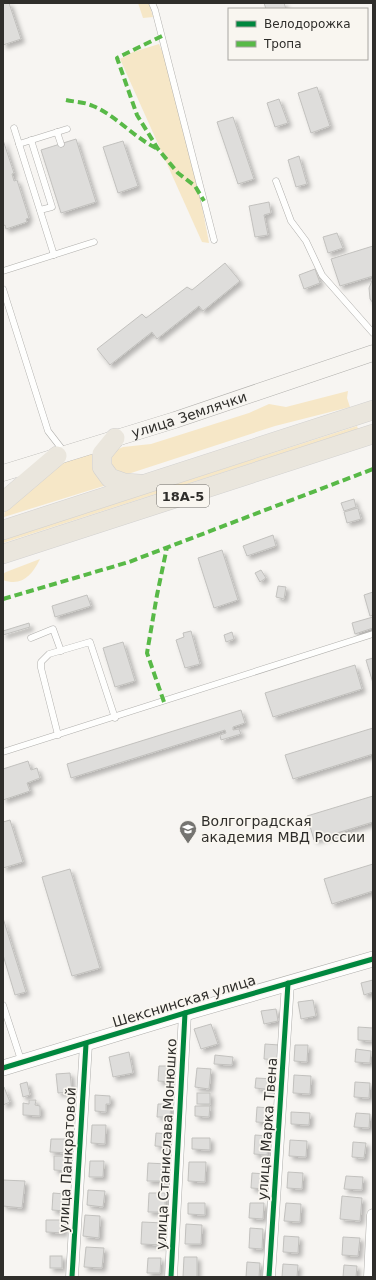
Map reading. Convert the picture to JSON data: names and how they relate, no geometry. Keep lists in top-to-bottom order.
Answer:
{
  "streets": {
    "highway": ["18А-5"],
    "main road": ["улица Землячки"],
    "street": [
      "Шекснинская улица",
      "улица Марка Твена",
      "улица Станислава Монюшко",
      "улица Панкратовой"
    ]
  },
  "crossings": [
    ["Шекснинская улица", "улица Марка Твена"],
    ["Шекснинская улица", "улица Станислава Монюшко"],
    ["Шекснинская улица", "улица Панкратовой"]
  ],
  "places": {
    "school or university": ["Волгоградская академия МВД России"]
  },
  "legend": ["Велодорожка", "Тропа"]
}
